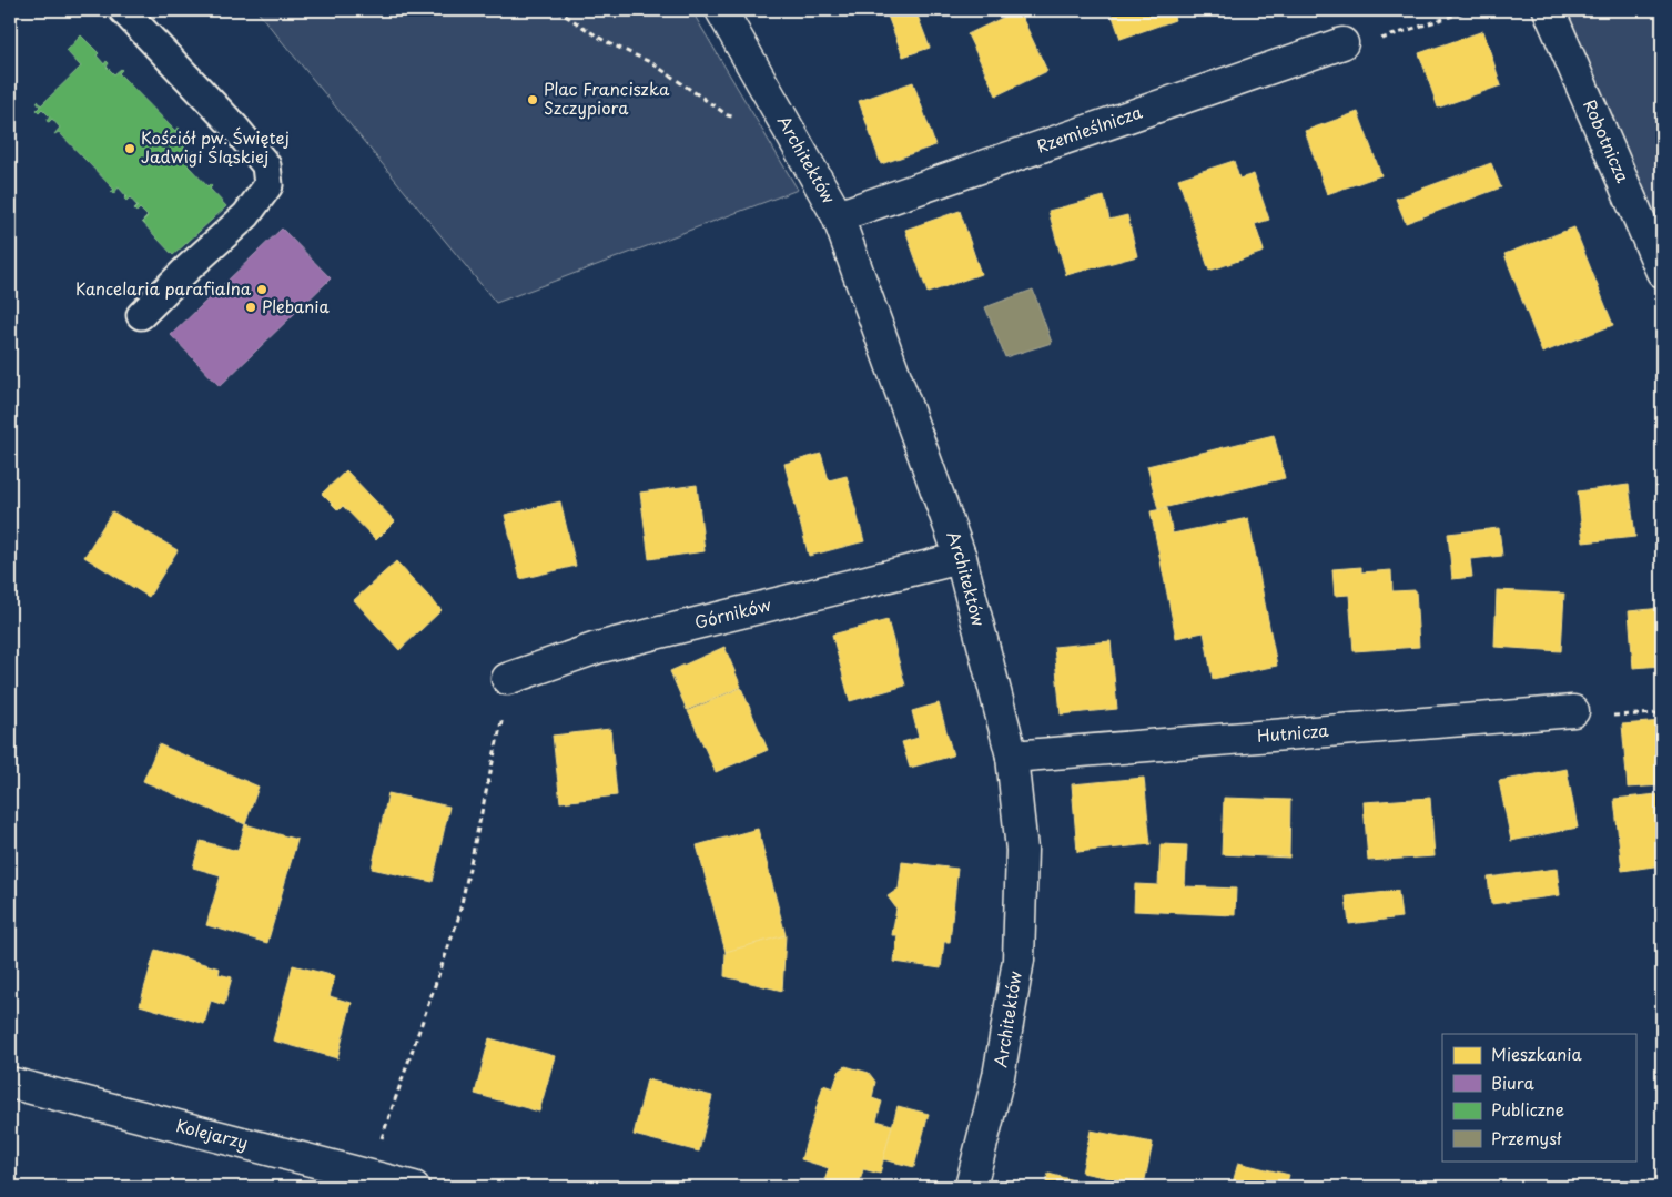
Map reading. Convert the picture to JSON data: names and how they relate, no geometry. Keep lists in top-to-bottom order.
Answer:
{
  "streets": {
    "street": [
      "Rzemieślnicza",
      "Robotnicza",
      "Architektów",
      "Górników",
      "Hutnicza",
      "Kolejarzy"
    ]
  },
  "crossings": [
    ["Rzemieślnicza", "Architektów"],
    ["Architektów", "Górników"],
    ["Architektów", "Hutnicza"]
  ],
  "places": [
    "Plac Franciszka Szczypiora",
    "Kościół pw. Świętej Jadwigi Śląskiej",
    "Kancelaria parafialna",
    "Plebania"
  ],
  "legend": [
    "Mieszkania",
    "Biura",
    "Publiczne",
    "Przemysł"
  ]
}
